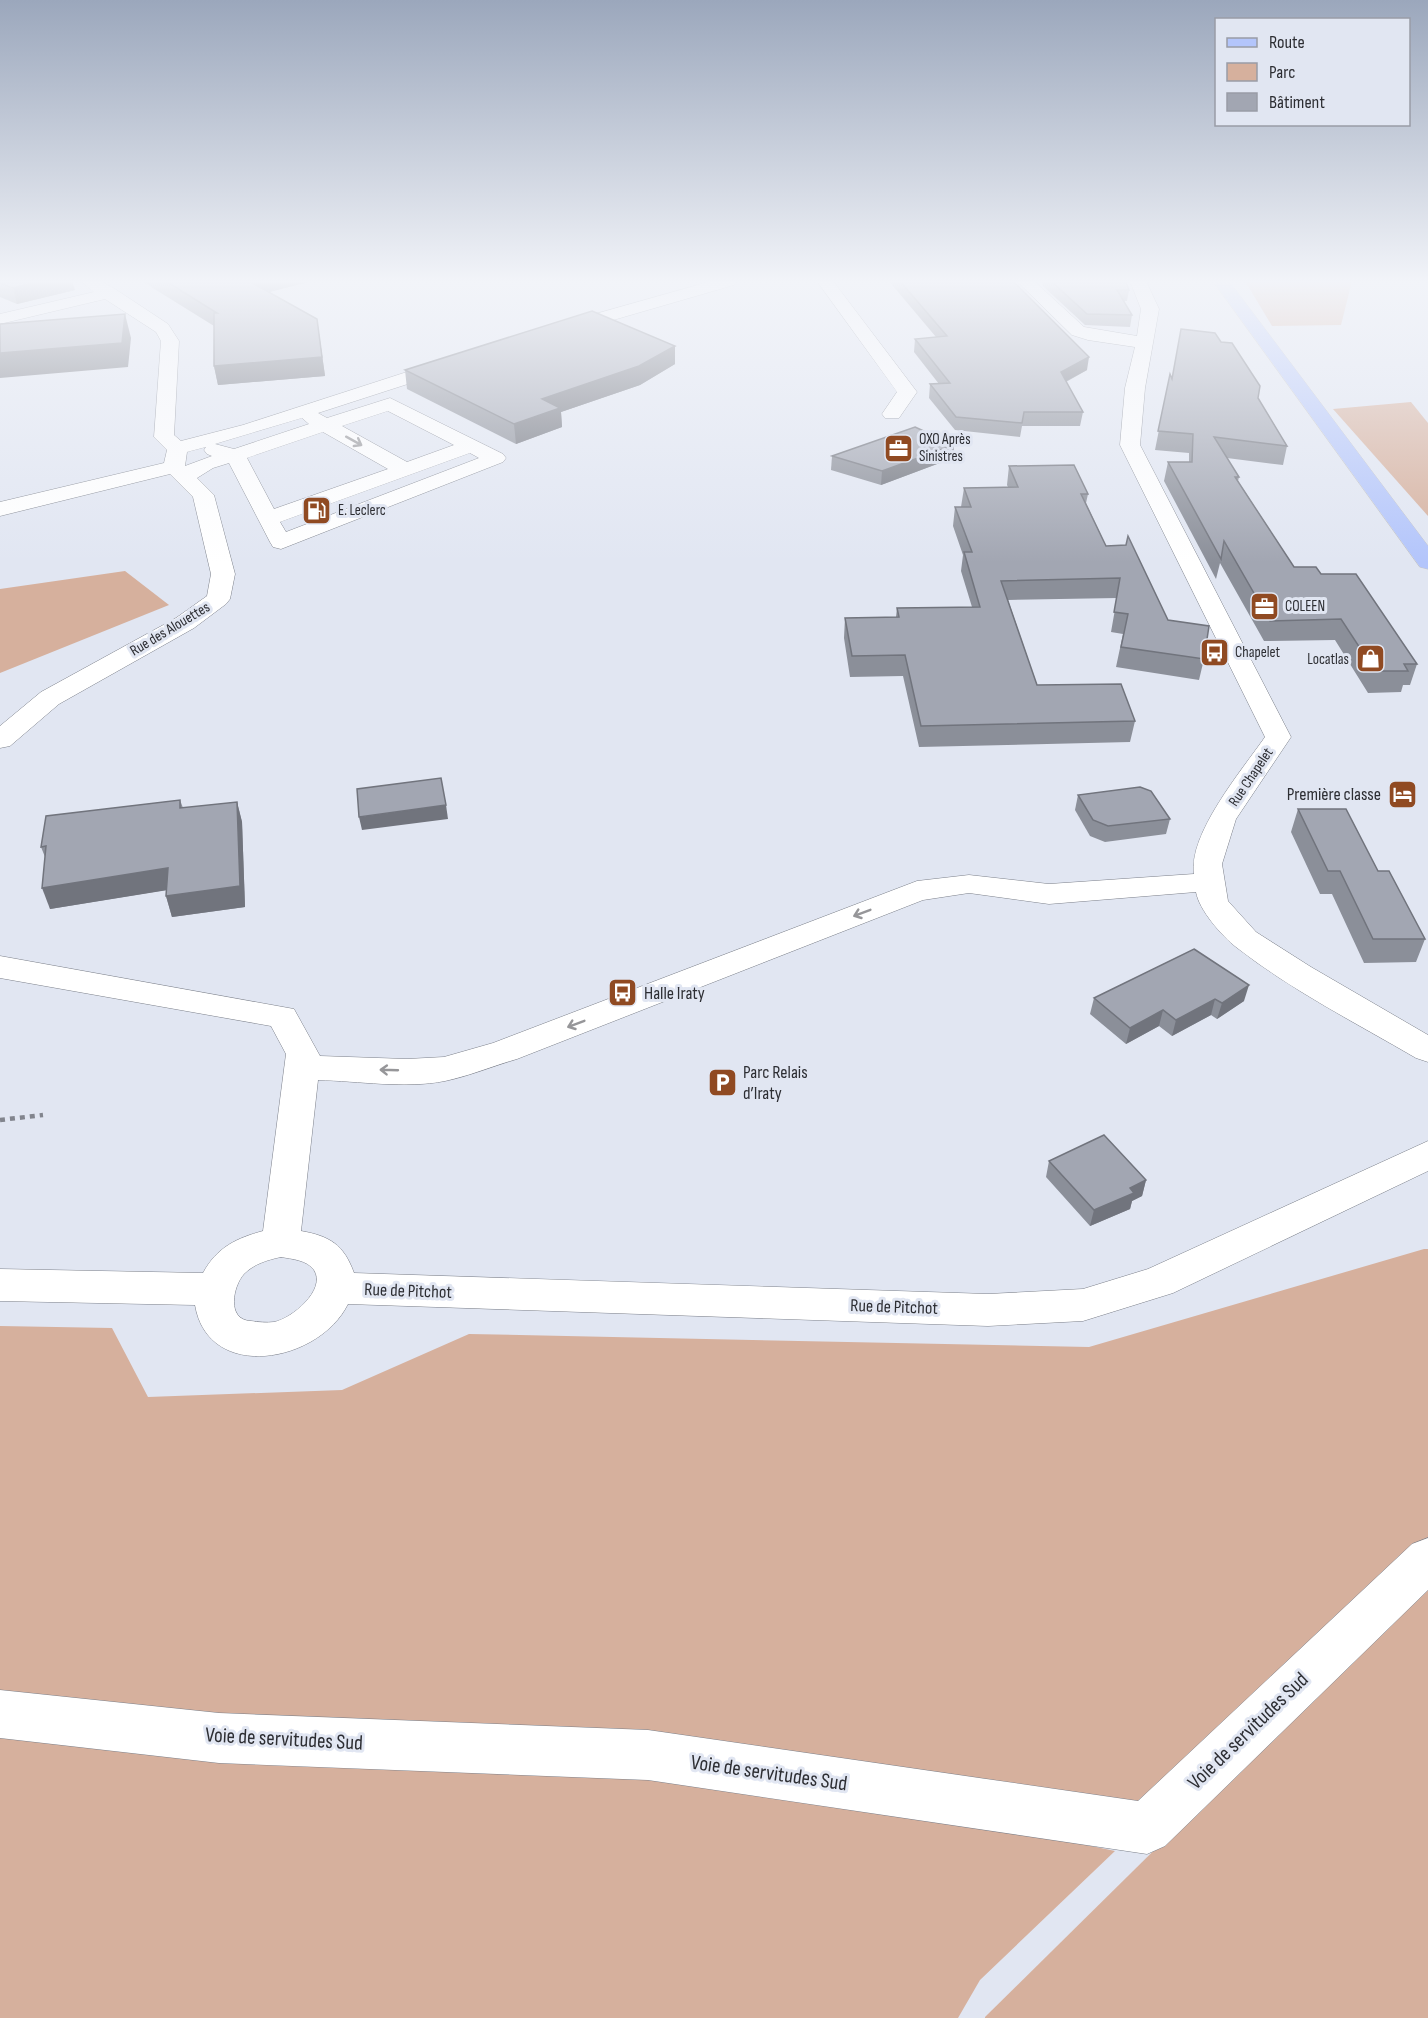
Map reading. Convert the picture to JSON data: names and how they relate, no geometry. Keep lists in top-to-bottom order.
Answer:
{
  "streets": {
    "street": [
      "Rue des Alouettes",
      "Rue Chapelet",
      "Rue de Pitchot",
      "Voie de servitudes Sud"
    ]
  },
  "places": {
    "office": ["OXO Après Sinistres", "COLEEN"],
    "fuel station": ["E. Leclerc"],
    "bus stop": ["Chapelet", "Halle Iraty"],
    "shop": ["Locatlas"],
    "hotel": ["Première classe"],
    "parking": ["Parc Relais d’Iraty"]
  },
  "legend": ["Route", "Parc", "Bâtiment"]
}
